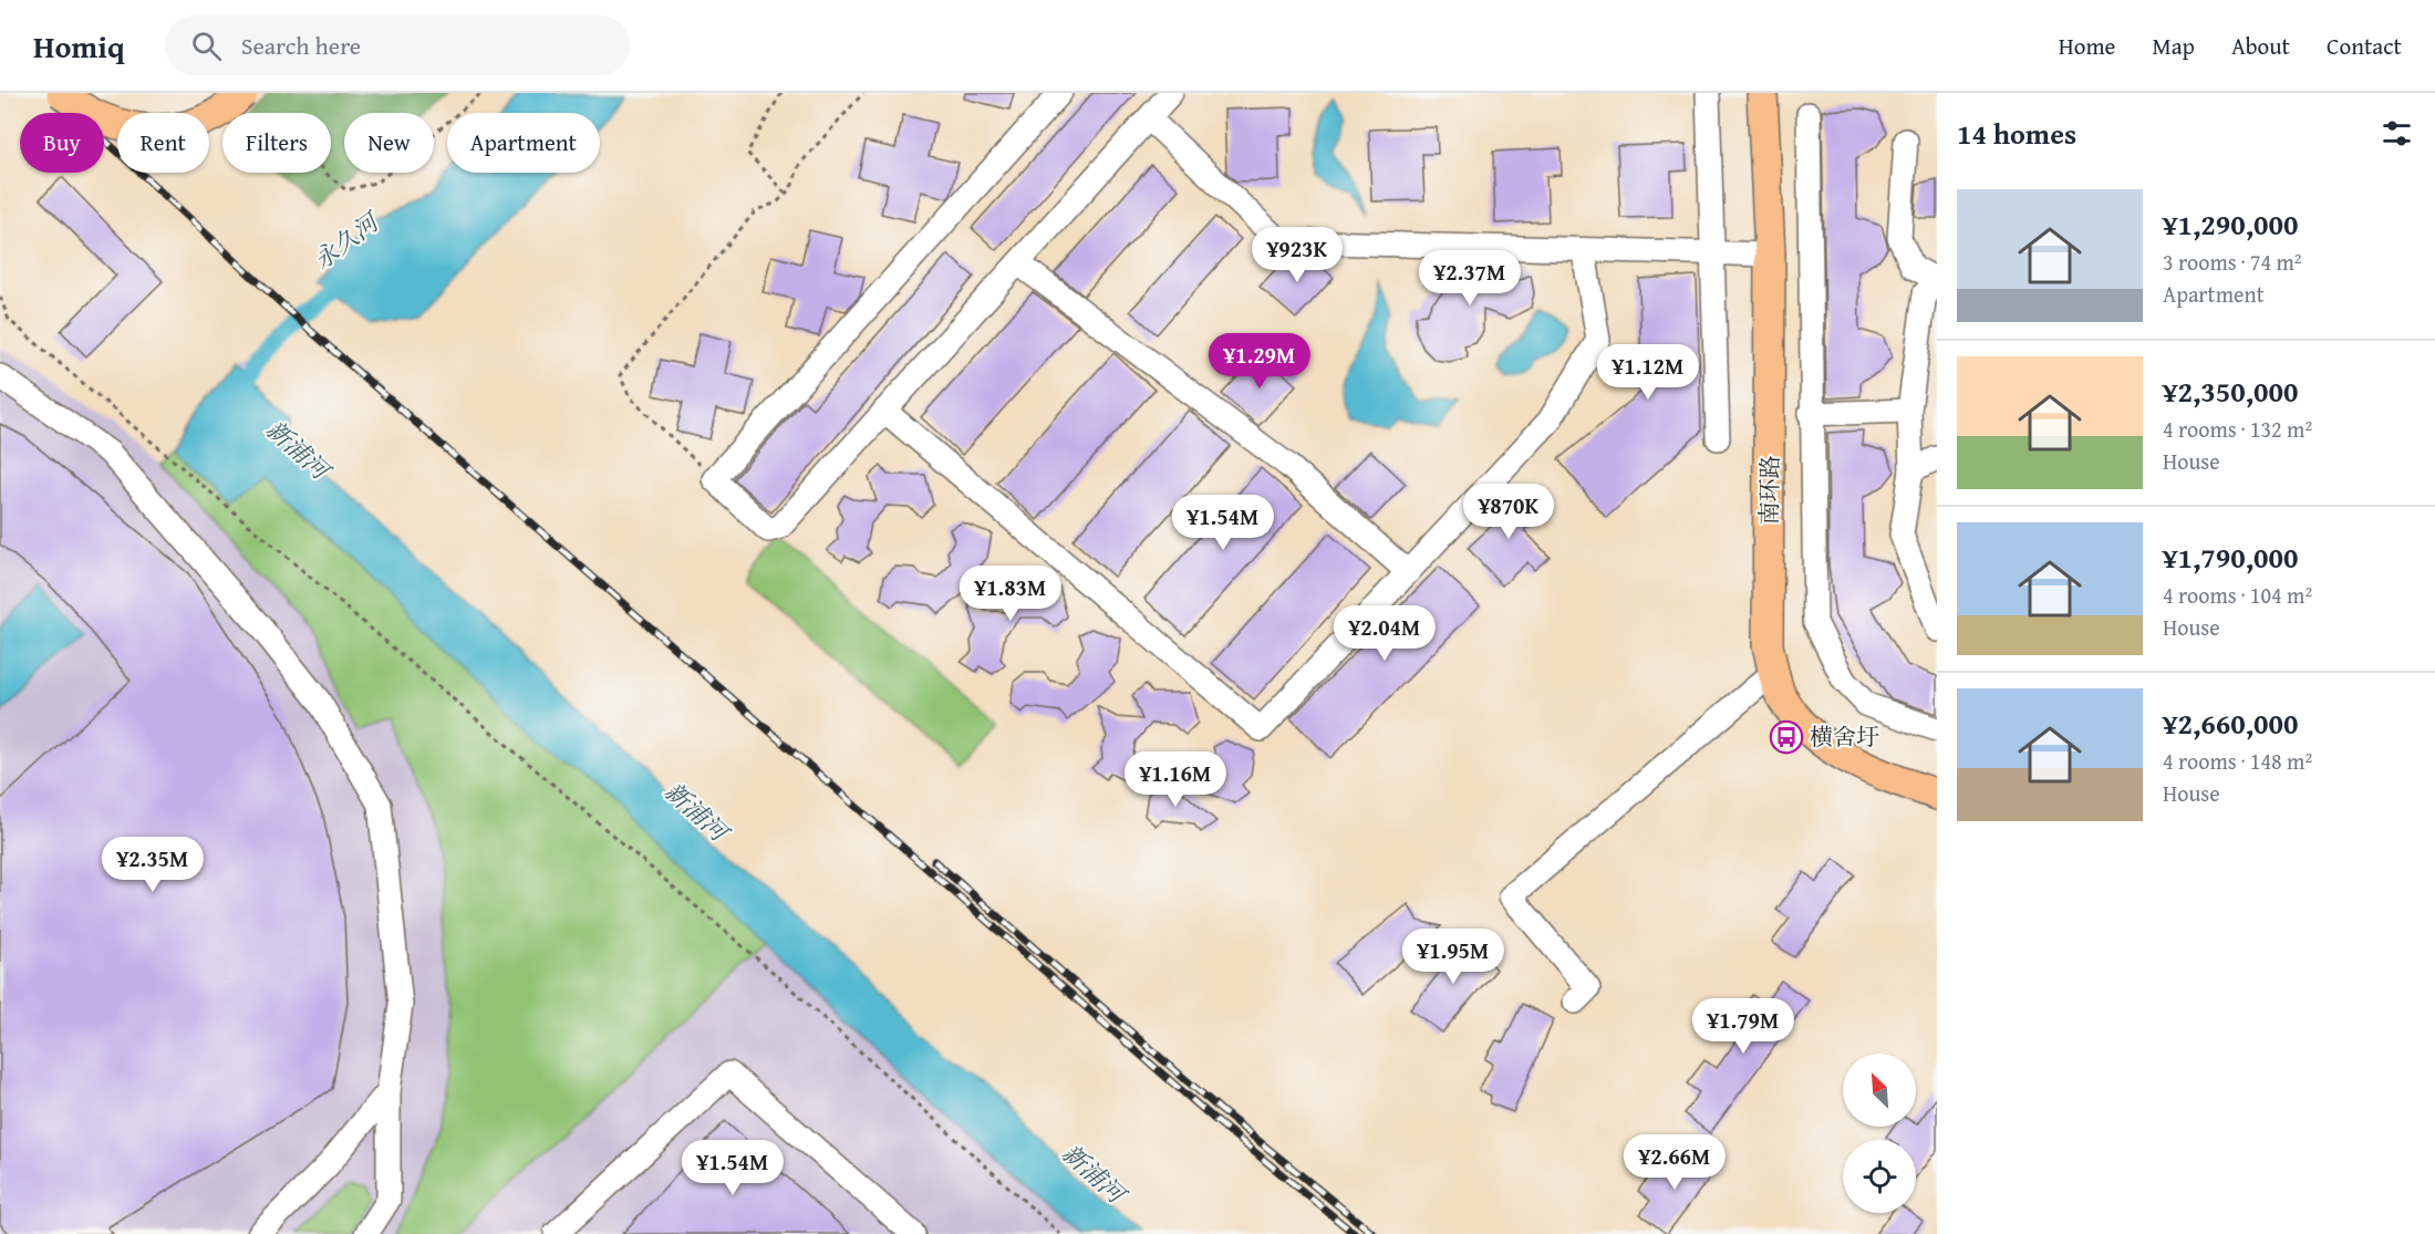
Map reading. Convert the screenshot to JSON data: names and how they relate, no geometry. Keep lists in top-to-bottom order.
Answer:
{
  "streets": {
    "main road": ["南环路"]
  },
  "water": ["永久河", "新浦河"],
  "places": {
    "bus stop": ["横舍圩"]
  },
  "north": "top left",
  "page": {
    "header": "Homiq",
    "search": "Search here",
    "nav": [
      "Home",
      "Map",
      "About",
      "Contact"
    ],
    "heading": "14 homes",
    "chip": [
      "Buy",
      "Rent",
      "Filters",
      "New",
      "Apartment"
    ],
    "list": [
      {
        "name": "¥1,290,000",
        "note": "3 rooms · 74 m² · Apartment"
      },
      {
        "name": "¥2,350,000",
        "note": "4 rooms · 132 m² · House"
      },
      {
        "name": "¥1,790,000",
        "note": "4 rooms · 104 m² · House"
      },
      {
        "name": "¥2,660,000",
        "note": "4 rooms · 148 m² · House"
      }
    ],
    "price": [
      "¥923K",
      "¥2.37M",
      "¥1.29M",
      "¥1.12M",
      "¥870K",
      "¥1.54M",
      "¥1.83M",
      "¥2.04M",
      "¥1.16M",
      "¥2.35M",
      "¥1.95M",
      "¥1.79M",
      "¥2.66M",
      "¥1.54M"
    ]
  }
}
